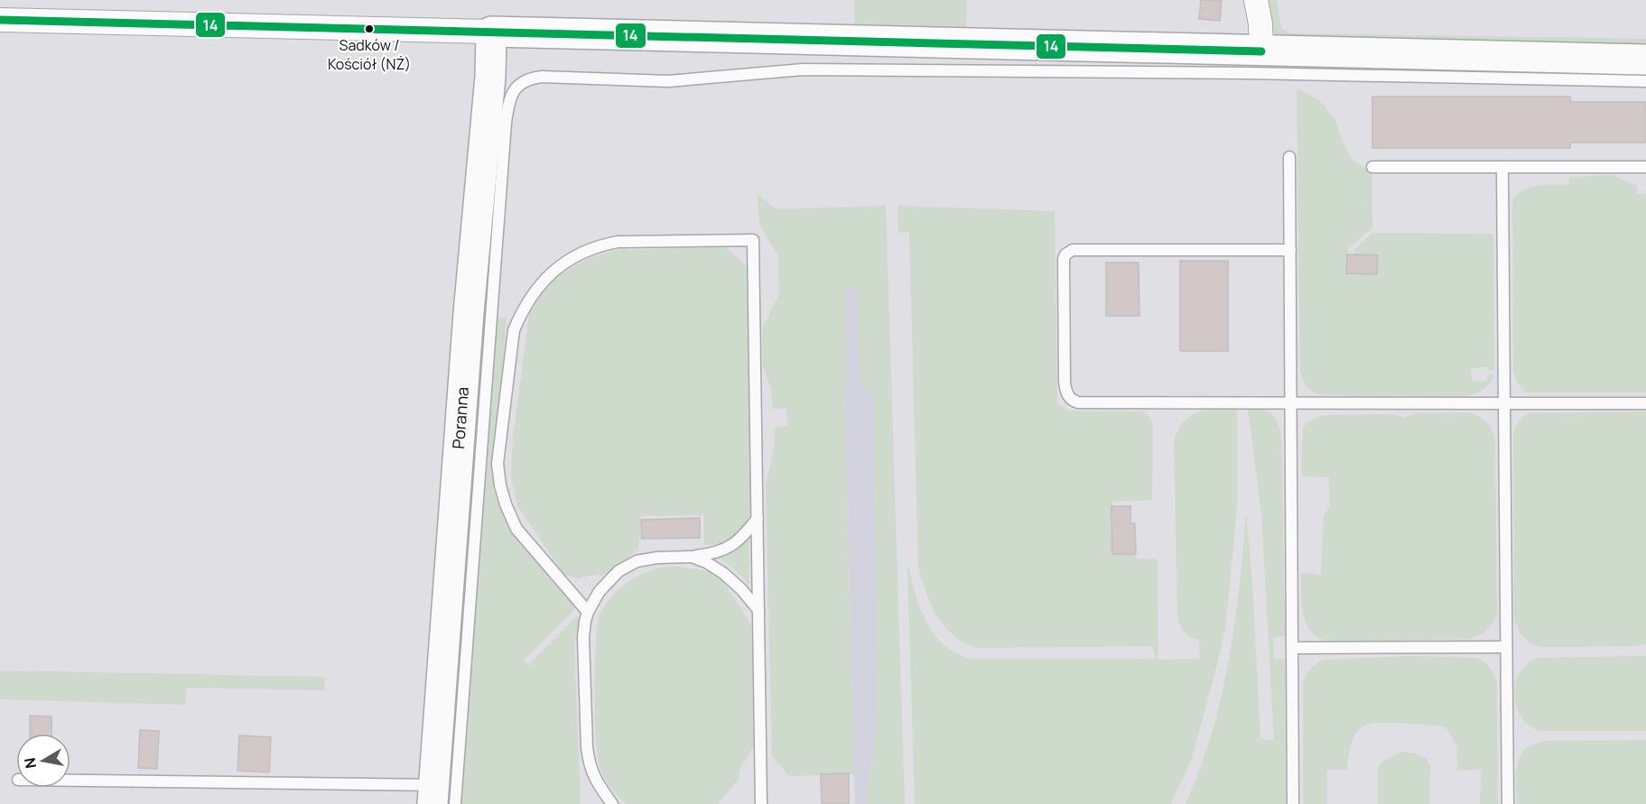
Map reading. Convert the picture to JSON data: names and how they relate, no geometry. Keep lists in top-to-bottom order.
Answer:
{
  "streets": {
    "street": ["Poranna"]
  },
  "places": ["Sadków / Kościół (NŻ)"],
  "lines": ["transit line 14"],
  "north": "left"
}
